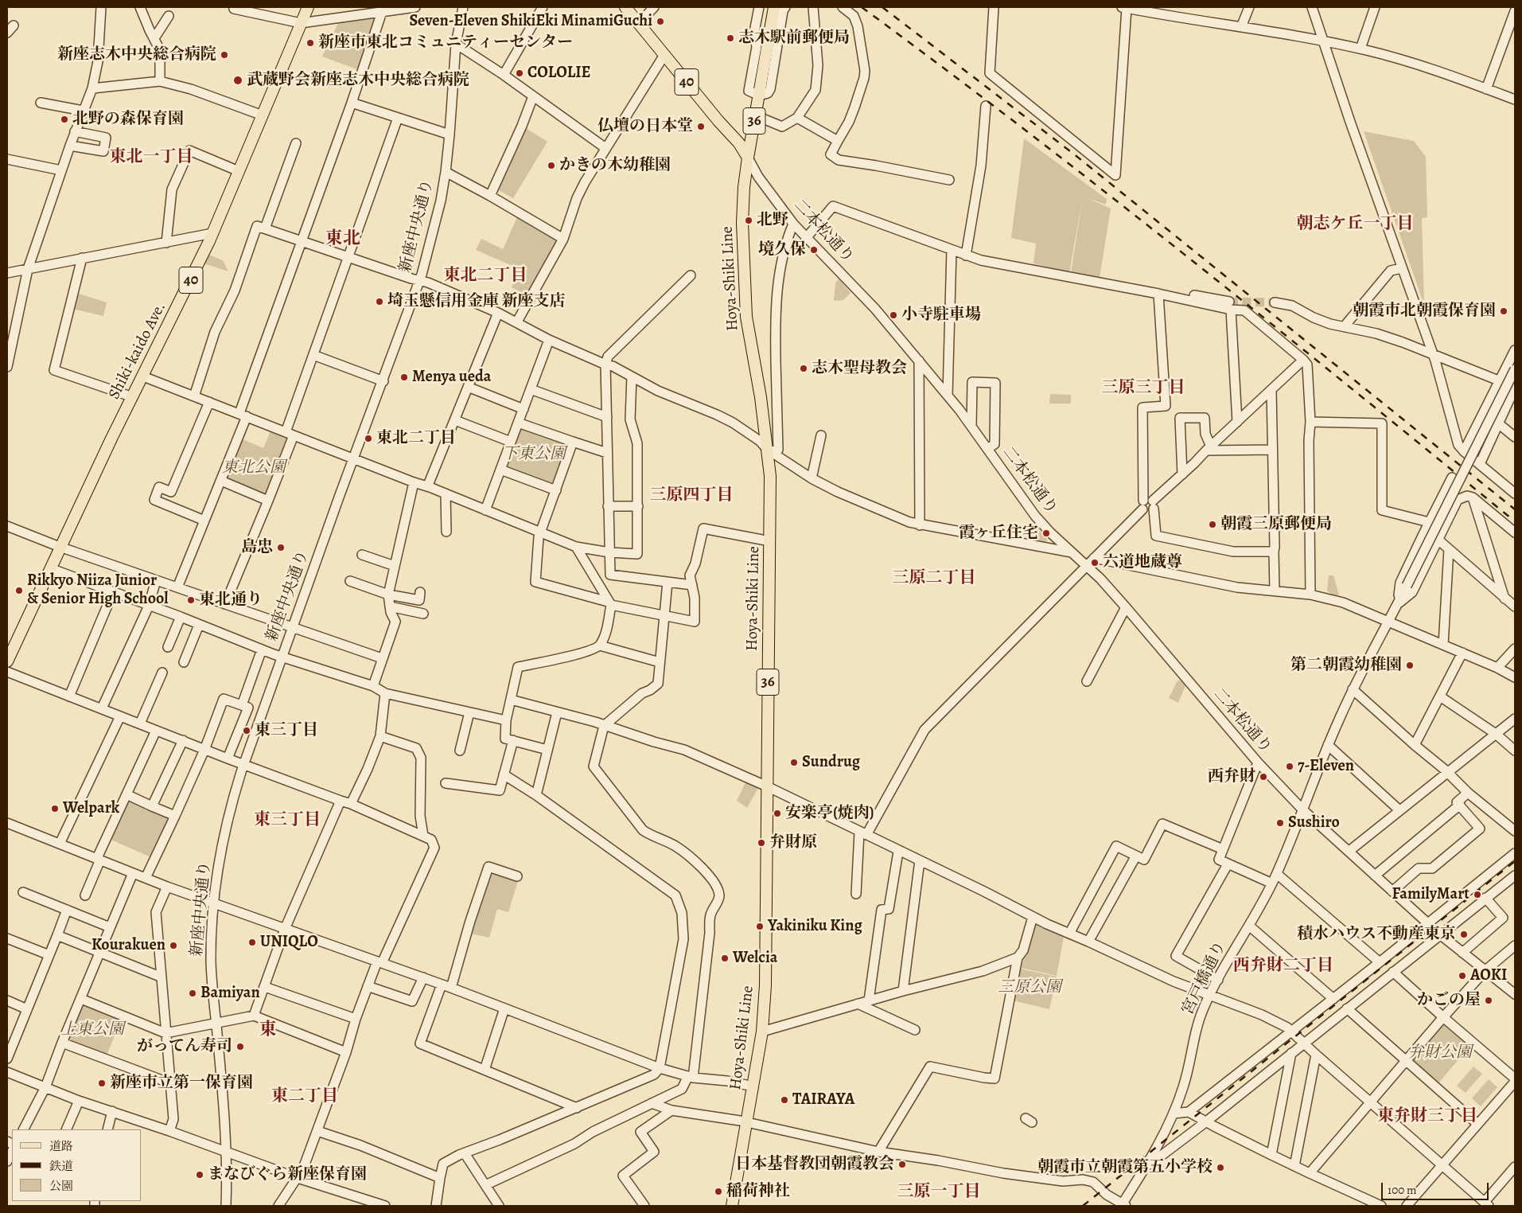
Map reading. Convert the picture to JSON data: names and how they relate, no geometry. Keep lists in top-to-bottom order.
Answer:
{
  "streets": {
    "main road": [
      "40",
      "36",
      "Hoya-Shiki Line",
      "Shiki-kaido Ave."
    ],
    "street": ["新座中央通り", "二本松通り", "宮戸橋通り"]
  },
  "crossings": [
    ["40", "36"],
    ["40", "二本松通り"],
    ["40", "Hoya-Shiki Line"],
    ["36", "二本松通り"],
    ["36", "Hoya-Shiki Line"],
    ["二本松通り", "Hoya-Shiki Line"],
    ["二本松通り", "宮戸橋通り"]
  ],
  "districts": [
    "東北一丁目",
    "朝志ケ丘一丁目",
    "東北",
    "東北二丁目",
    "三原三丁目",
    "三原四丁目",
    "三原二丁目",
    "東三丁目",
    "西弁財二丁目",
    "東",
    "東二丁目",
    "東弁財三丁目",
    "三原一丁目"
  ],
  "parks": [
    "下東公園",
    "東北公園",
    "三原公園",
    "上東公園",
    "弁財公園"
  ],
  "places": [
    "Seven-Eleven ShikiEki MinamiGuchi",
    "志木駅前郵便局",
    "新座市東北コミュニティーセンター",
    "新座志木中央総合病院",
    "COLOLIE",
    "武蔵野会新座志木中央総合病院",
    "北野の森保育園",
    "仏壇の日本堂",
    "かきの木幼稚園",
    "北野",
    "境久保",
    "埼玉懸信用金庫 新座支店",
    "朝霞市北朝霞保育園",
    "小寺駐車場",
    "志木聖母教会",
    "Menya ueda",
    "東北二丁目",
    "朝霞三原郵便局",
    "霞ヶ丘住宅",
    "島忠",
    "六道地蔵尊",
    "Rikkyo Niiza Junior & Senior High School",
    "東北通り",
    "第二朝霞幼稚園",
    "東三丁目",
    "Sundrug",
    "7-Eleven",
    "西弁財",
    "Welpark",
    "安楽亭(焼肉)",
    "Sushiro",
    "弁財原",
    "FamilyMart",
    "Yakiniku King",
    "積水ハウス不動産東京",
    "UNIQLO",
    "Kourakuen",
    "Welcia",
    "AOKI",
    "Bamiyan",
    "かごの屋",
    "がってん寿司",
    "新座市立第一保育園",
    "TAIRAYA",
    "日本基督教団朝霞教会",
    "朝霞市立朝霞第五小学校",
    "まなびぐら新座保育園",
    "稲荷神社"
  ],
  "legend": ["道路", "鉄道", "公園"],
  "scale_bar": "100 m"
}
